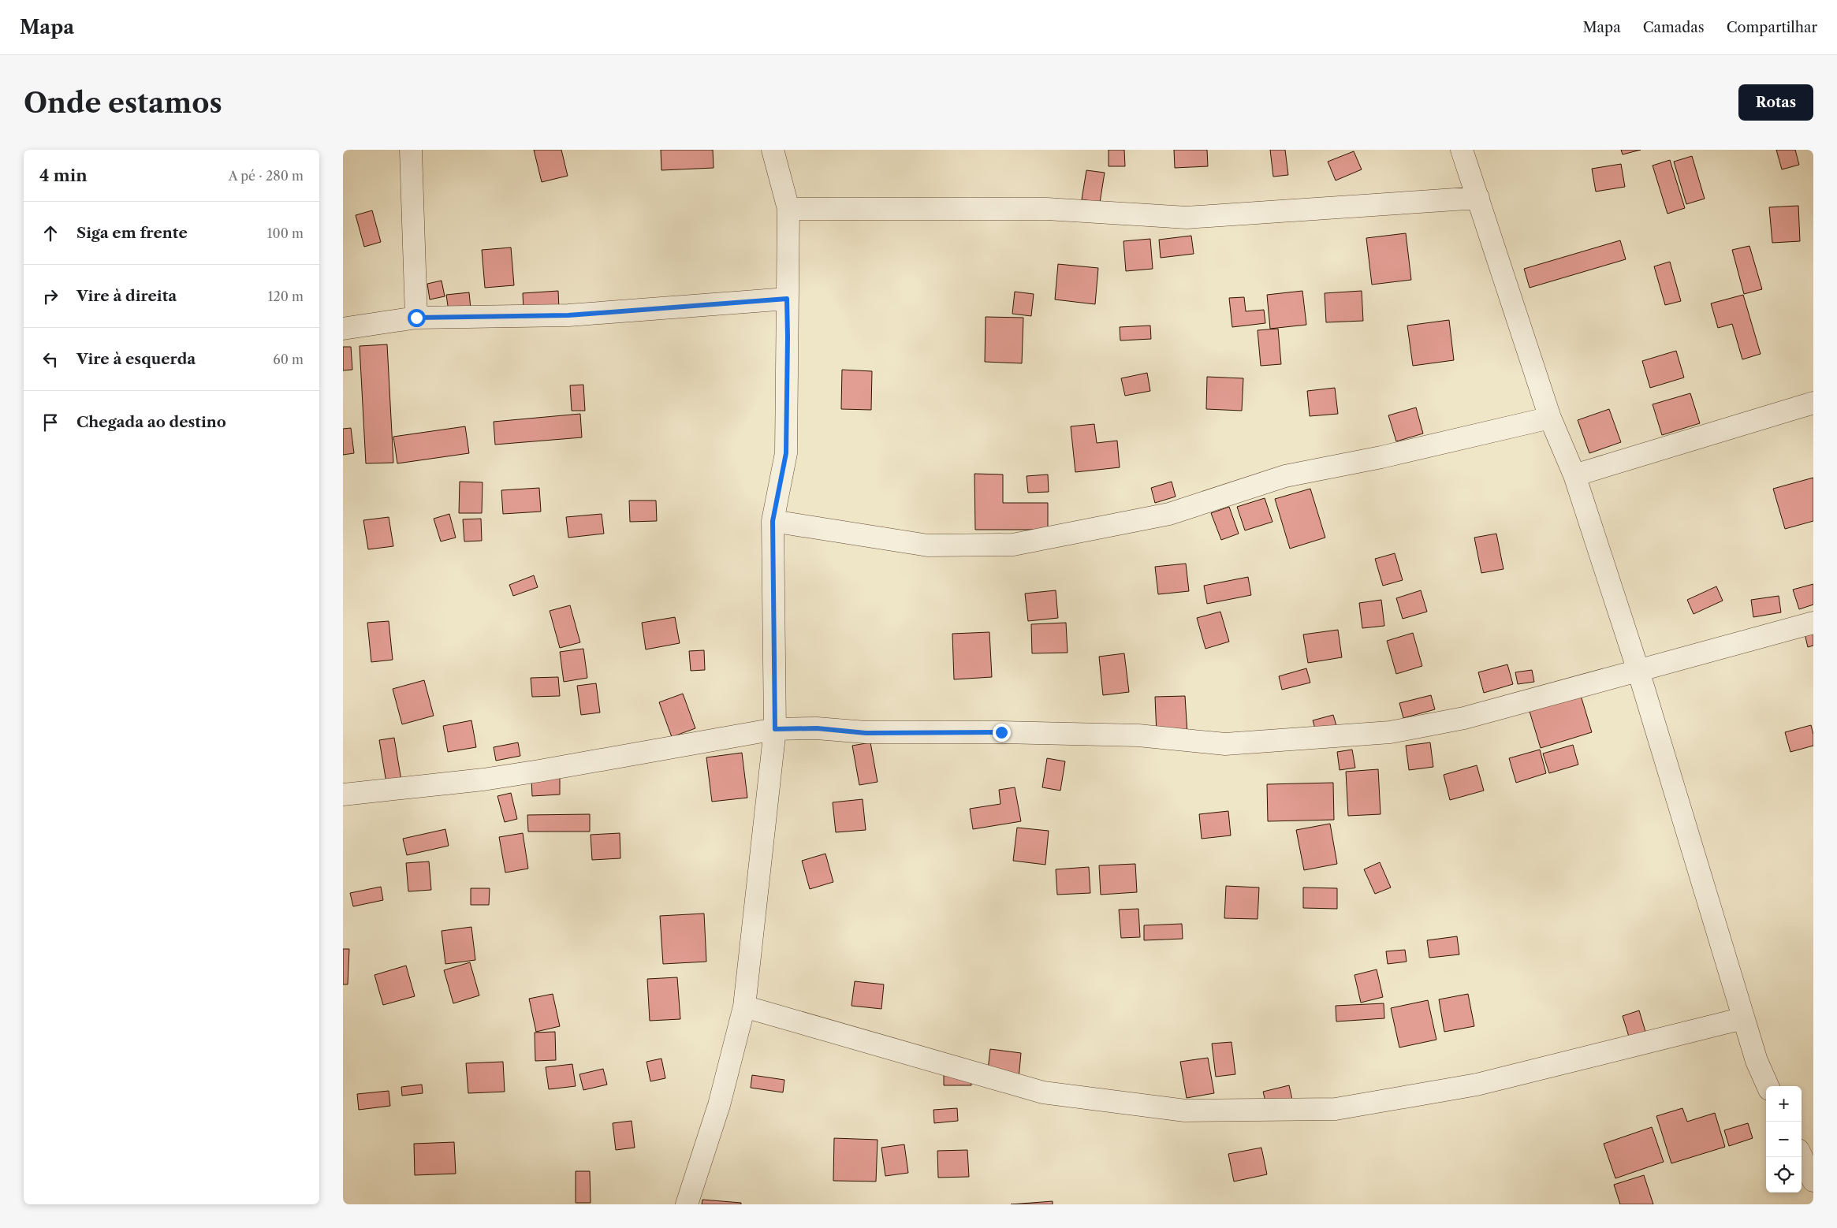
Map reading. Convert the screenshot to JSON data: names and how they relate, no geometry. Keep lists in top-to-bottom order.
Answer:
{
  "page": {
    "header": "Mapa",
    "nav": ["Mapa", "Camadas", "Compartilhar"],
    "buttons": "Rotas",
    "title": "Onde estamos",
    "heading": ["4 min", "A pé · 280 m"],
    "list": [
      ["Siga em frente", "100 m"],
      ["Vire à direita", "120 m"],
      ["Vire à esquerda", "60 m"],
      "Chegada ao destino"
    ],
    "map_buttons": ["+", "−"]
  }
}
